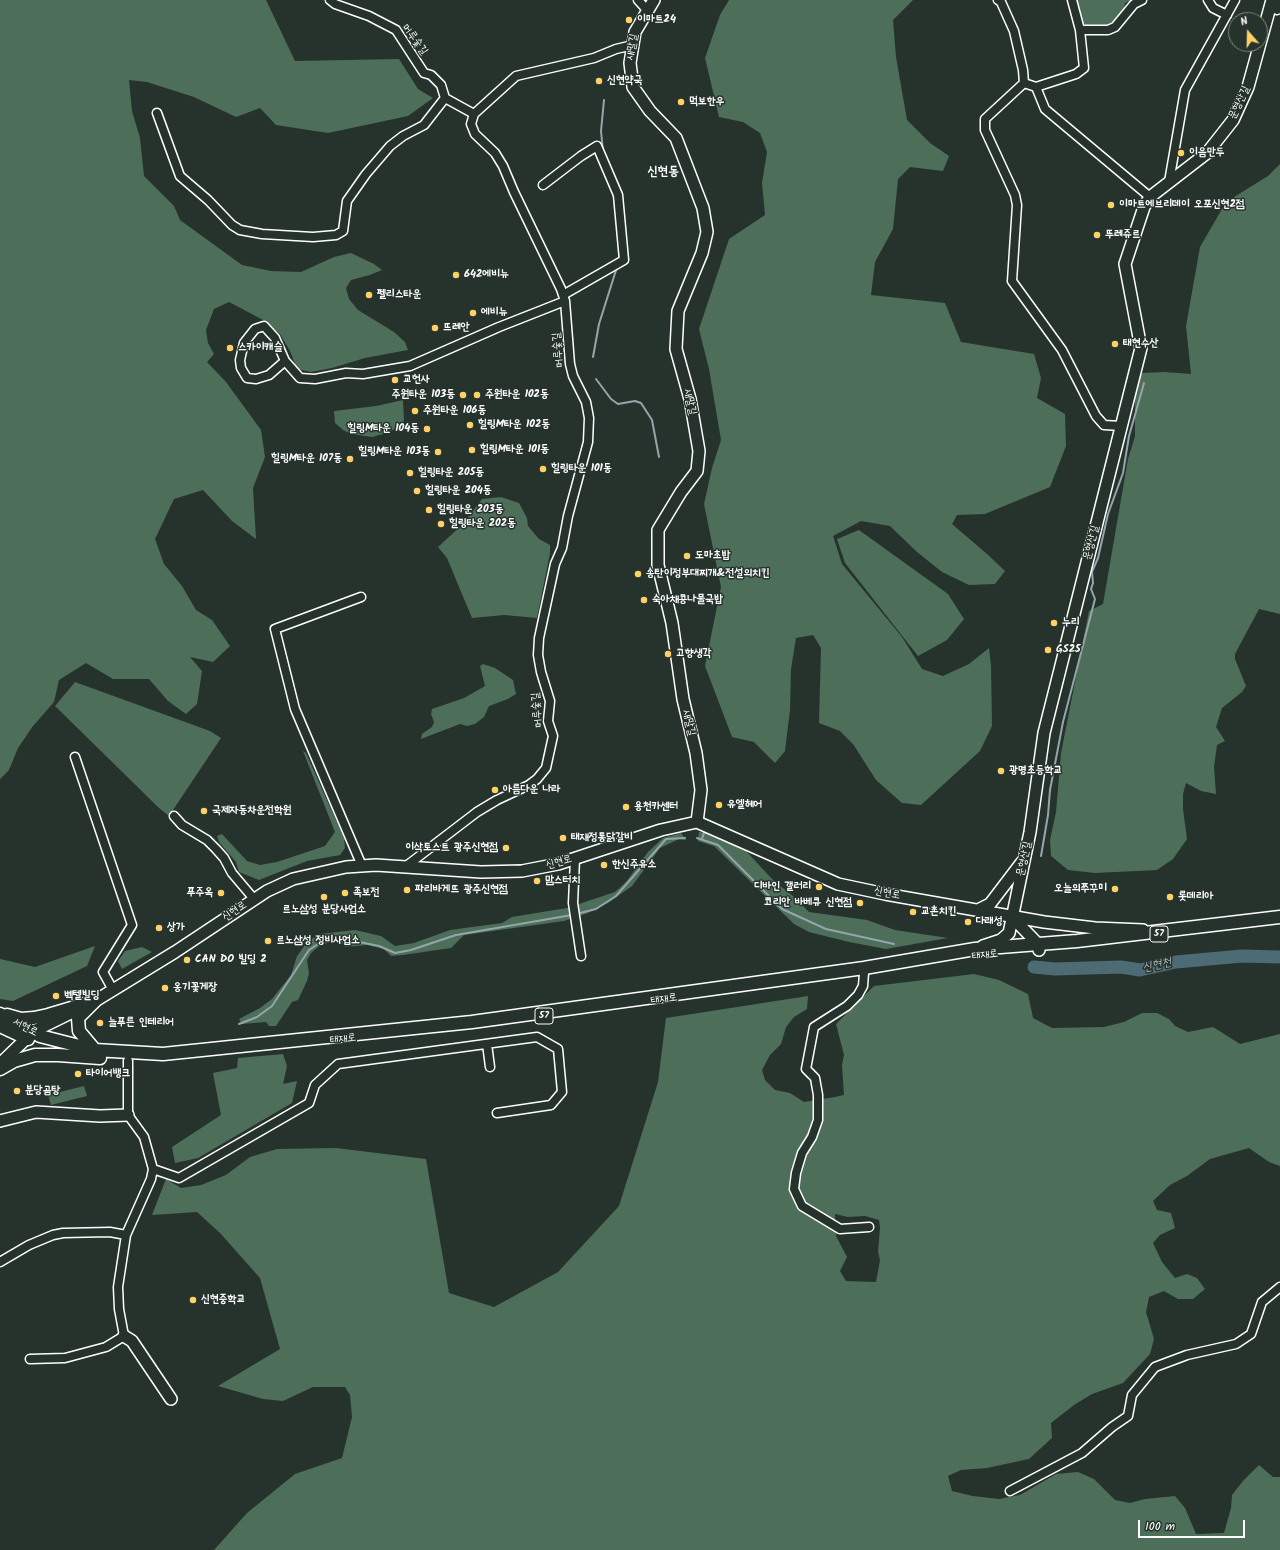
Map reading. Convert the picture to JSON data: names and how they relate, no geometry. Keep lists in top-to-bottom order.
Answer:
{
  "streets": {
    "main road": ["57", "태재로", "서현로"],
    "street": [
      "머루숯길",
      "새말길",
      "문형산길",
      "신현로"
    ]
  },
  "crossings": [
    ["머루숯길", "신현로"],
    ["새말길", "신현로"],
    ["문형산길", "신현로"],
    ["문형산길", "태재로"],
    ["신현로", "태재로"],
    ["신현로", "서현로"],
    ["태재로", "서현로"]
  ],
  "districts": ["신현동"],
  "water": ["신현천"],
  "places": [
    "이마트24",
    "신현약국",
    "먹보한우",
    "이음만두",
    "이마트에브리데이 오포신현2점",
    "뚜레쥬르",
    "642에비뉴",
    "펠리스타운",
    "에비뉴",
    "뜨레안",
    "태현수산",
    "스카이캐슬",
    "교헌사",
    "주원타운 103동",
    "주원타운 102동",
    "주원타운 106동",
    "힐링M타운 102동",
    "힐링M타운 104동",
    "힐링M타운 101동",
    "힐링M타운 103동",
    "힐링M타운 107동",
    "힐링타운 101동",
    "힐링타운 205동",
    "힐링타운 204동",
    "힐링타운 203동",
    "힐링타운 202동",
    "도마초밥",
    "송탄이정부대찌개&전설의치킨",
    "숙아채콩나물국밥",
    "누리",
    "GS25",
    "고향생각",
    "광명초등학교",
    "아름다운 나라",
    "유엘헤어",
    "용천카센터",
    "국제자동차운전학원",
    "태재정통닭갈비",
    "이삭토스트 광주신현점",
    "한신주유소",
    "맘스터치",
    "디바인 갤러리",
    "오늘의쭈꾸미",
    "파리바게뜨 광주신현점",
    "푸주옥",
    "족보전",
    "르노삼성 분당사업소",
    "롯데리아",
    "코리안 바베큐 신현점",
    "교촌치킨",
    "다래성",
    "상가",
    "르노삼성 정비사업소",
    "CAN DO 빌딩 2",
    "옹기꽃게장",
    "벡텔빌딩",
    "늘푸른 인테리어",
    "타이어뱅크",
    "분당곰탕",
    "신현중학교"
  ],
  "scale_bar": "100 m",
  "north": "top"
}
